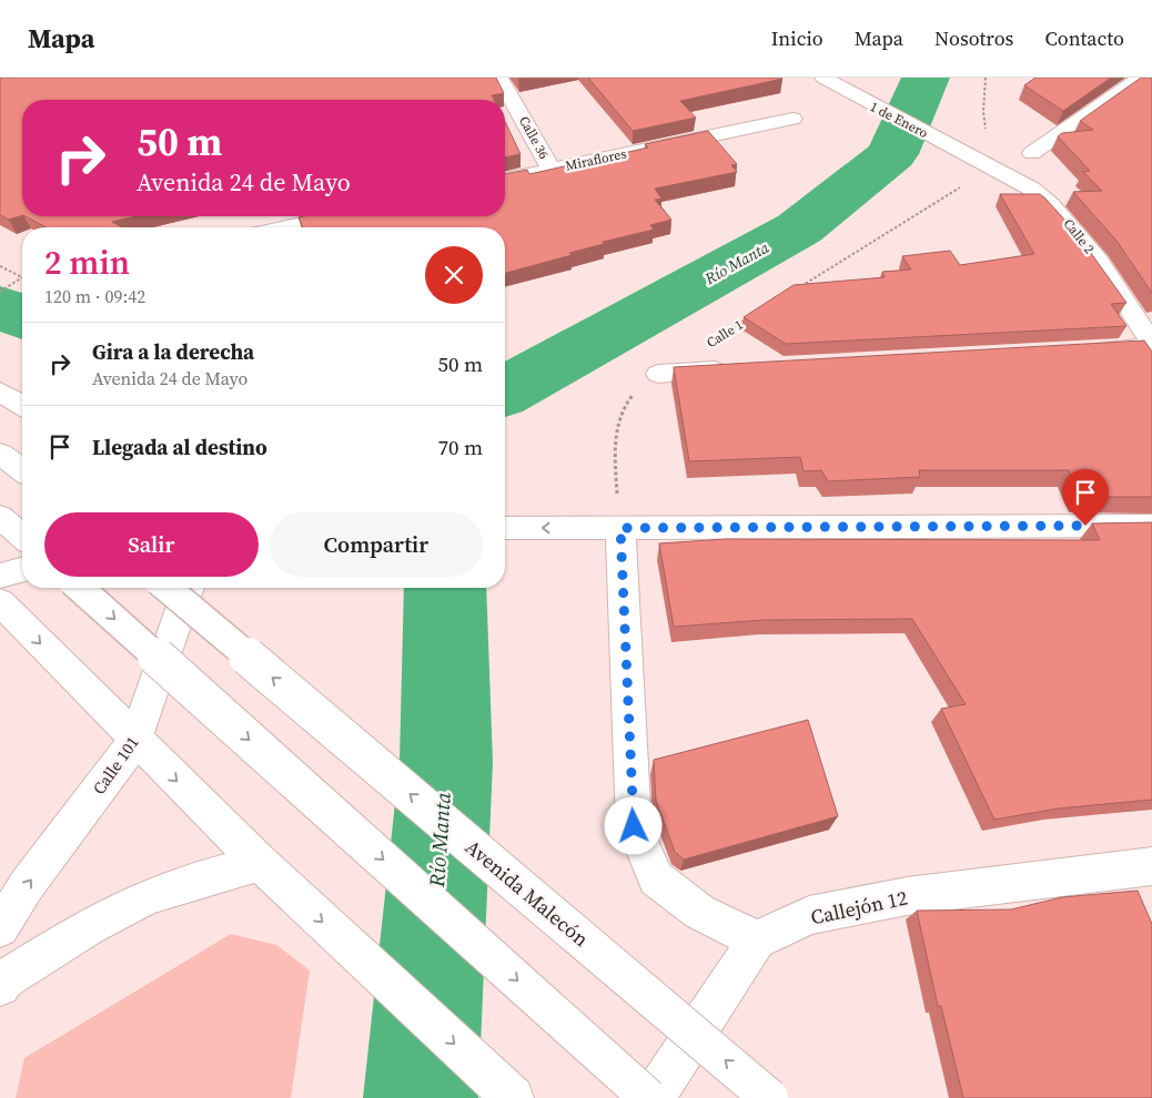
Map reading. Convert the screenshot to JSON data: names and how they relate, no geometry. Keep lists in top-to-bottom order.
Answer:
{
  "streets": {
    "street": [
      "1 de Enero",
      "Calle 36",
      "Miraflores",
      "Calle 2",
      "Calle 101",
      "Avenida Malecón",
      "Callejón 12"
    ],
    "path": ["Calle 1"]
  },
  "crossings": [
    ["1 de Enero", "Calle 2"],
    ["Calle 36", "Miraflores"]
  ],
  "one_way": ["Calle 101"],
  "water": ["Río Manta"],
  "page": {
    "header": "Mapa",
    "nav": [
      "Inicio",
      "Mapa",
      "Nosotros",
      "Contacto"
    ],
    "turn": ["50 m", "Avenida 24 de Mayo"],
    "heading": ["2 min", "120 m · 09:42"],
    "list": [
      {
        "name": "Gira a la derecha",
        "note": "Avenida 24 de Mayo",
        "value": "50 m"
      },
      {
        "name": "Llegada al destino",
        "value": "70 m"
      }
    ],
    "buttons": ["Salir", "Compartir"]
  }
}
